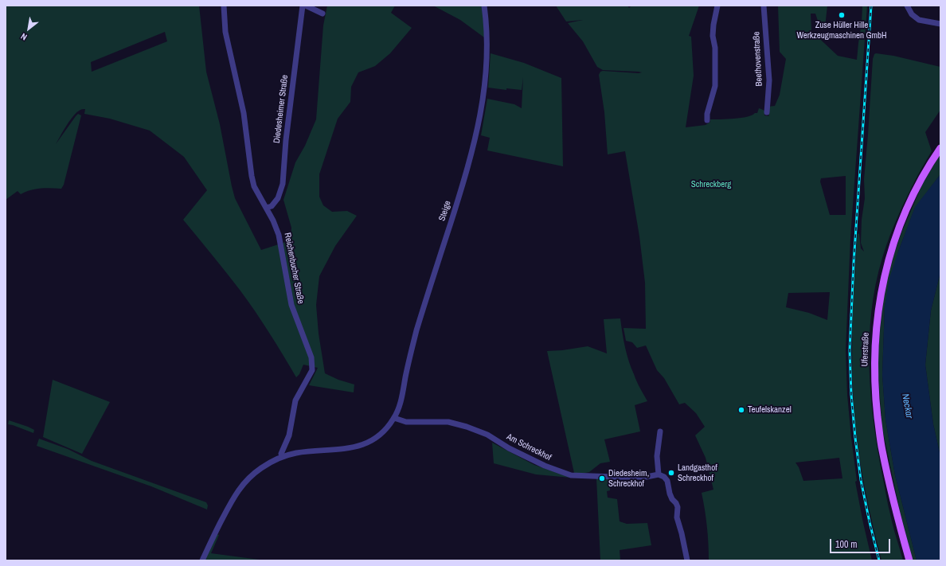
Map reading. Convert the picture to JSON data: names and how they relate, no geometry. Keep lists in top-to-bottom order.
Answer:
{
  "streets": {
    "main road": ["Uferstraße"],
    "street": [
      "Beethovenstraße",
      "Diedesheimer Straße",
      "Steige",
      "Reichenbucher Straße",
      "Am Schreckhof"
    ]
  },
  "crossings": [
    ["Diedesheimer Straße", "Reichenbucher Straße"],
    ["Steige", "Reichenbucher Straße"],
    ["Steige", "Am Schreckhof"]
  ],
  "water": ["Neckar"],
  "parks": ["Schreckberg"],
  "places": [
    "Zuse Hüller Hille Werkzeugmaschinen GmbH",
    "Teufelskanzel",
    "Landgasthof Schreckhof",
    "Diedesheim, Schreckhof"
  ],
  "scale_bar": "100 m",
  "north": "bottom left"
}
